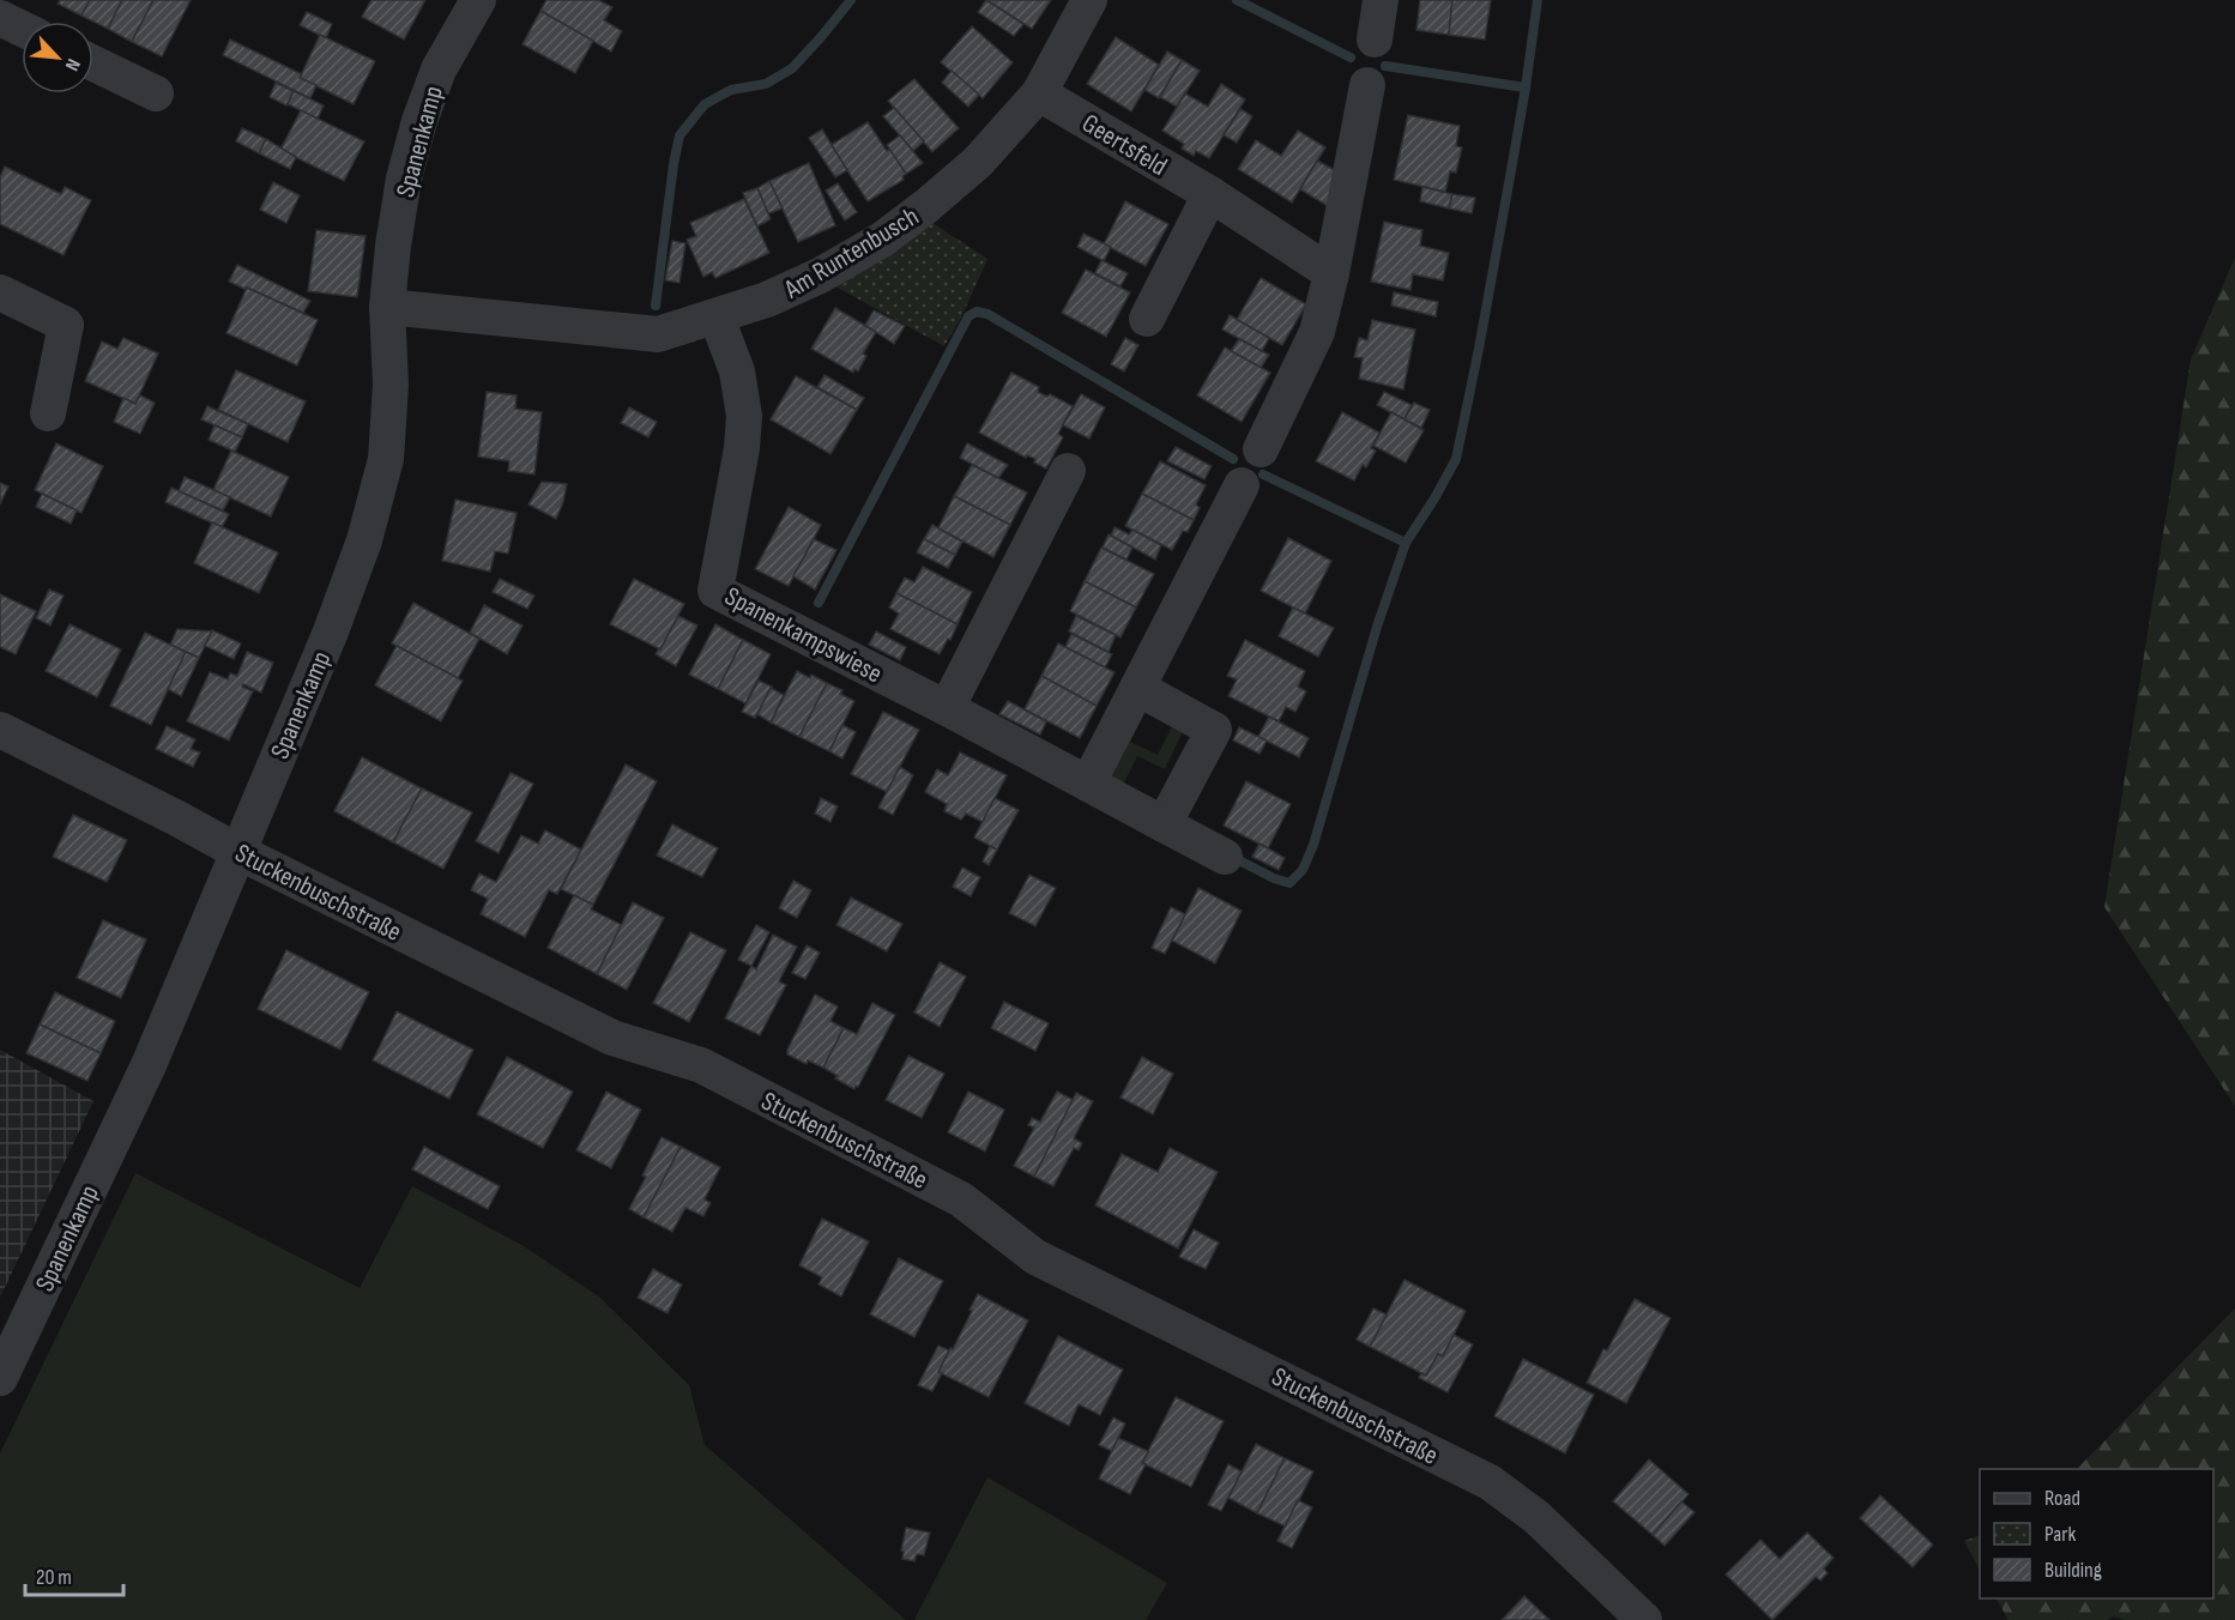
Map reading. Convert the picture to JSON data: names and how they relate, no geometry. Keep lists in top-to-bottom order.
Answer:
{
  "streets": {
    "street": [
      "Spanenkamp",
      "Geertsfeld",
      "Am Runtenbusch",
      "Spanenkampswiese",
      "Stuckenbuschstraße"
    ]
  },
  "crossings": [
    ["Spanenkamp", "Am Runtenbusch"],
    ["Spanenkamp", "Stuckenbuschstraße"],
    ["Geertsfeld", "Am Runtenbusch"],
    ["Am Runtenbusch", "Spanenkampswiese"]
  ],
  "legend": ["Road", "Park", "Building"],
  "scale_bar": "20 m",
  "north": "bottom right"
}
